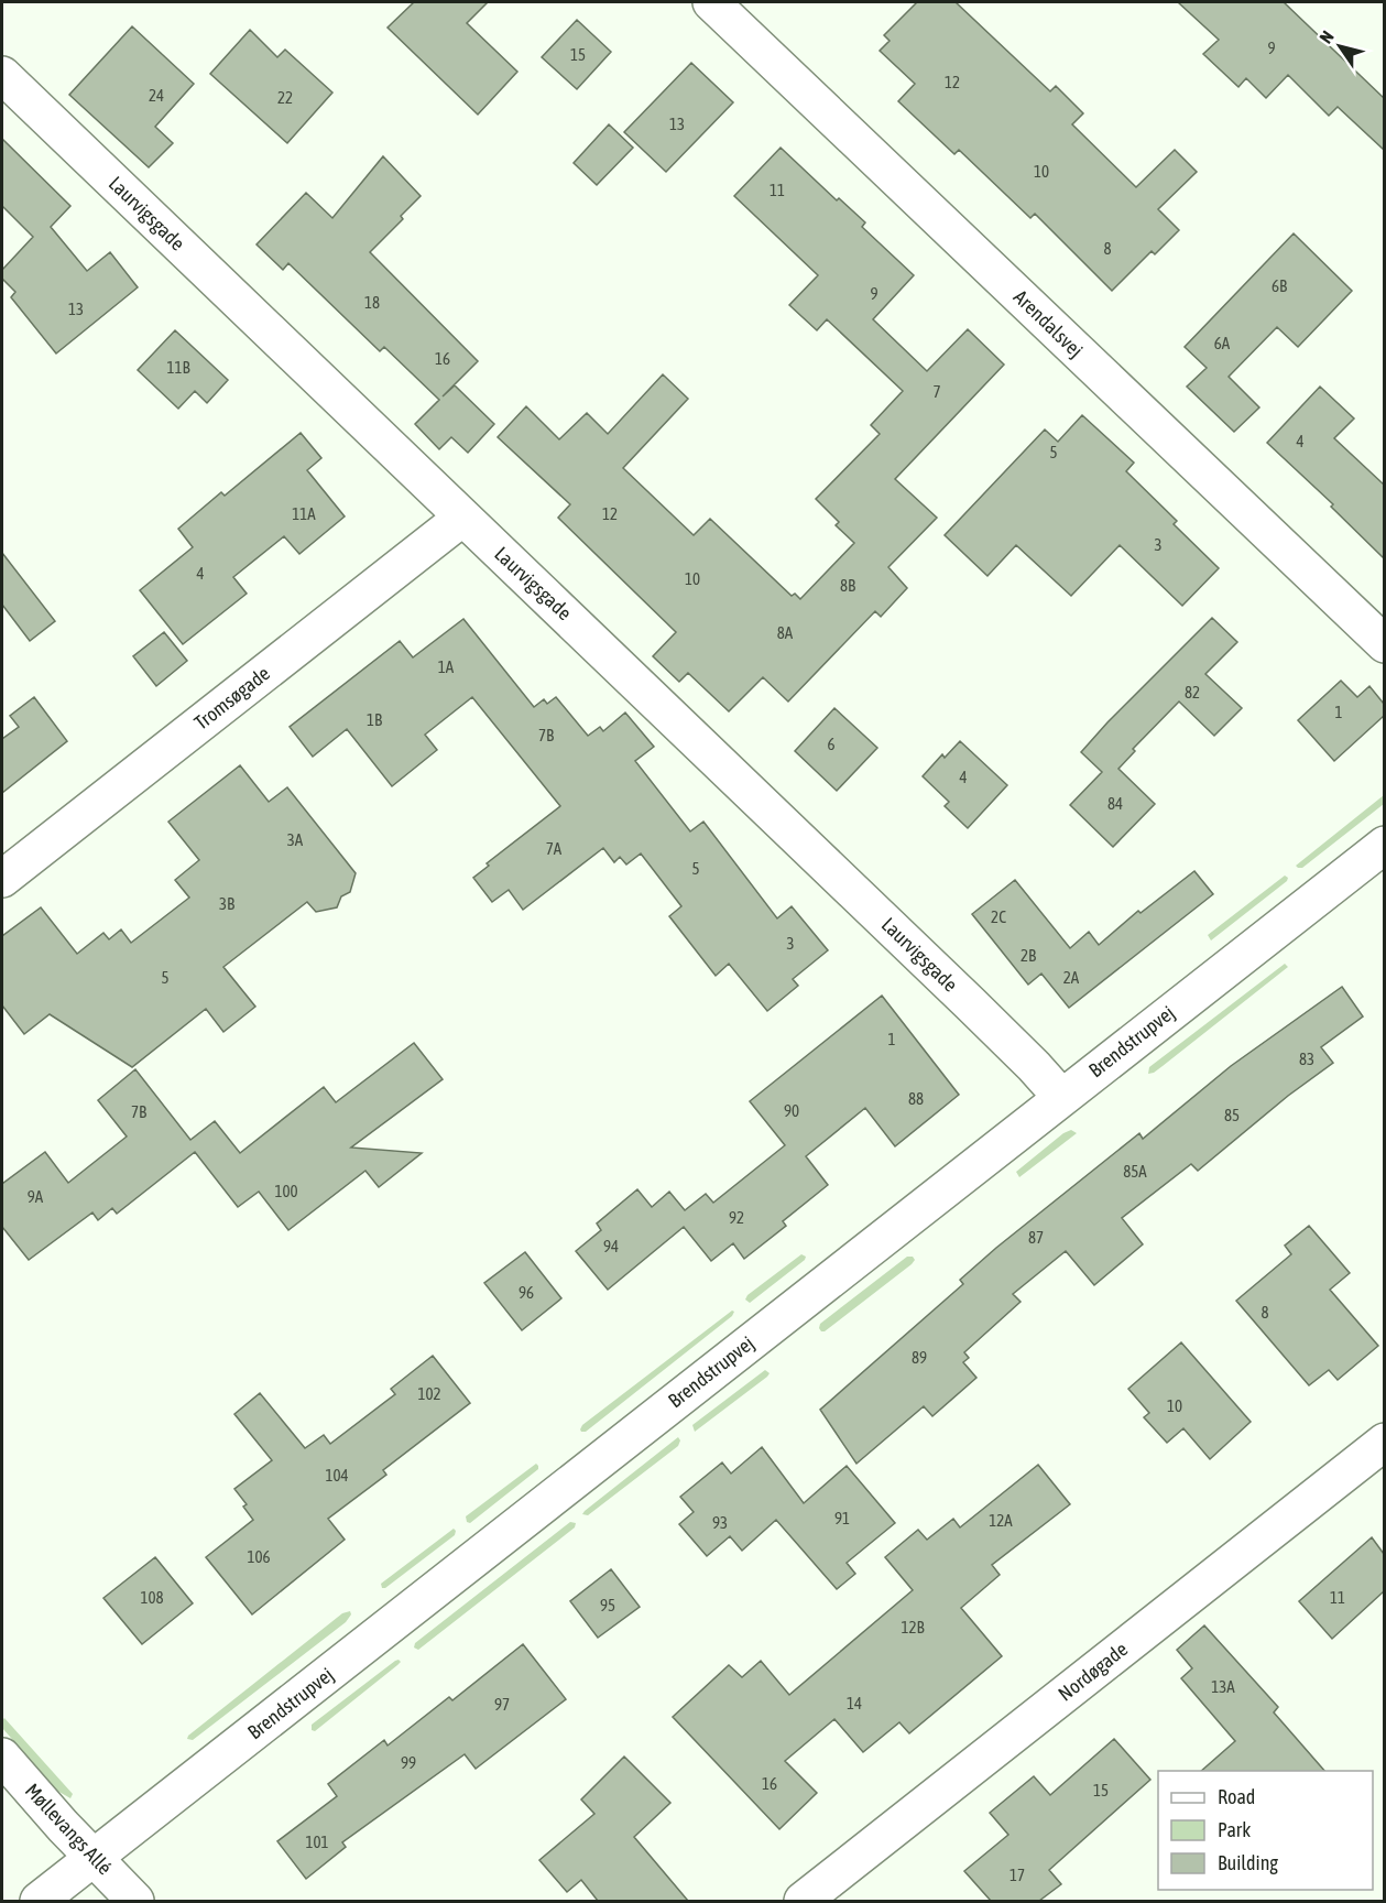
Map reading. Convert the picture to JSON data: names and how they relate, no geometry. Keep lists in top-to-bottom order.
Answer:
{
  "streets": {
    "street": [
      "Laurvigsgade",
      "Arendalsvej",
      "Tromsøgade",
      "Brendstrupvej",
      "Nordøgade",
      "Møllevangs Allé"
    ]
  },
  "crossings": [
    ["Laurvigsgade", "Tromsøgade"],
    ["Laurvigsgade", "Brendstrupvej"],
    ["Brendstrupvej", "Møllevangs Allé"]
  ],
  "house_numbers": [
    "9",
    "15",
    "12",
    "24",
    "22",
    "13",
    "10",
    "11",
    "8",
    "6B",
    "9",
    "18",
    "13",
    "6A",
    "16",
    "11B",
    "7",
    "4",
    "5",
    "11A",
    "12",
    "3",
    "4",
    "10",
    "8B",
    "8A",
    "1A",
    "82",
    "1",
    "1B",
    "7B",
    "6",
    "4",
    "84",
    "3A",
    "7A",
    "5",
    "3B",
    "2C",
    "3",
    "2B",
    "5",
    "2A",
    "1",
    "83",
    "88",
    "90",
    "7B",
    "85",
    "85A",
    "100",
    "9A",
    "92",
    "87",
    "94",
    "96",
    "8",
    "89",
    "102",
    "10",
    "104",
    "91",
    "12A",
    "93",
    "106",
    "108",
    "11",
    "95",
    "12B",
    "13A",
    "14",
    "97",
    "99",
    "16",
    "15",
    "101",
    "17"
  ],
  "legend": ["Road", "Park", "Building"],
  "north": "top left"
}
